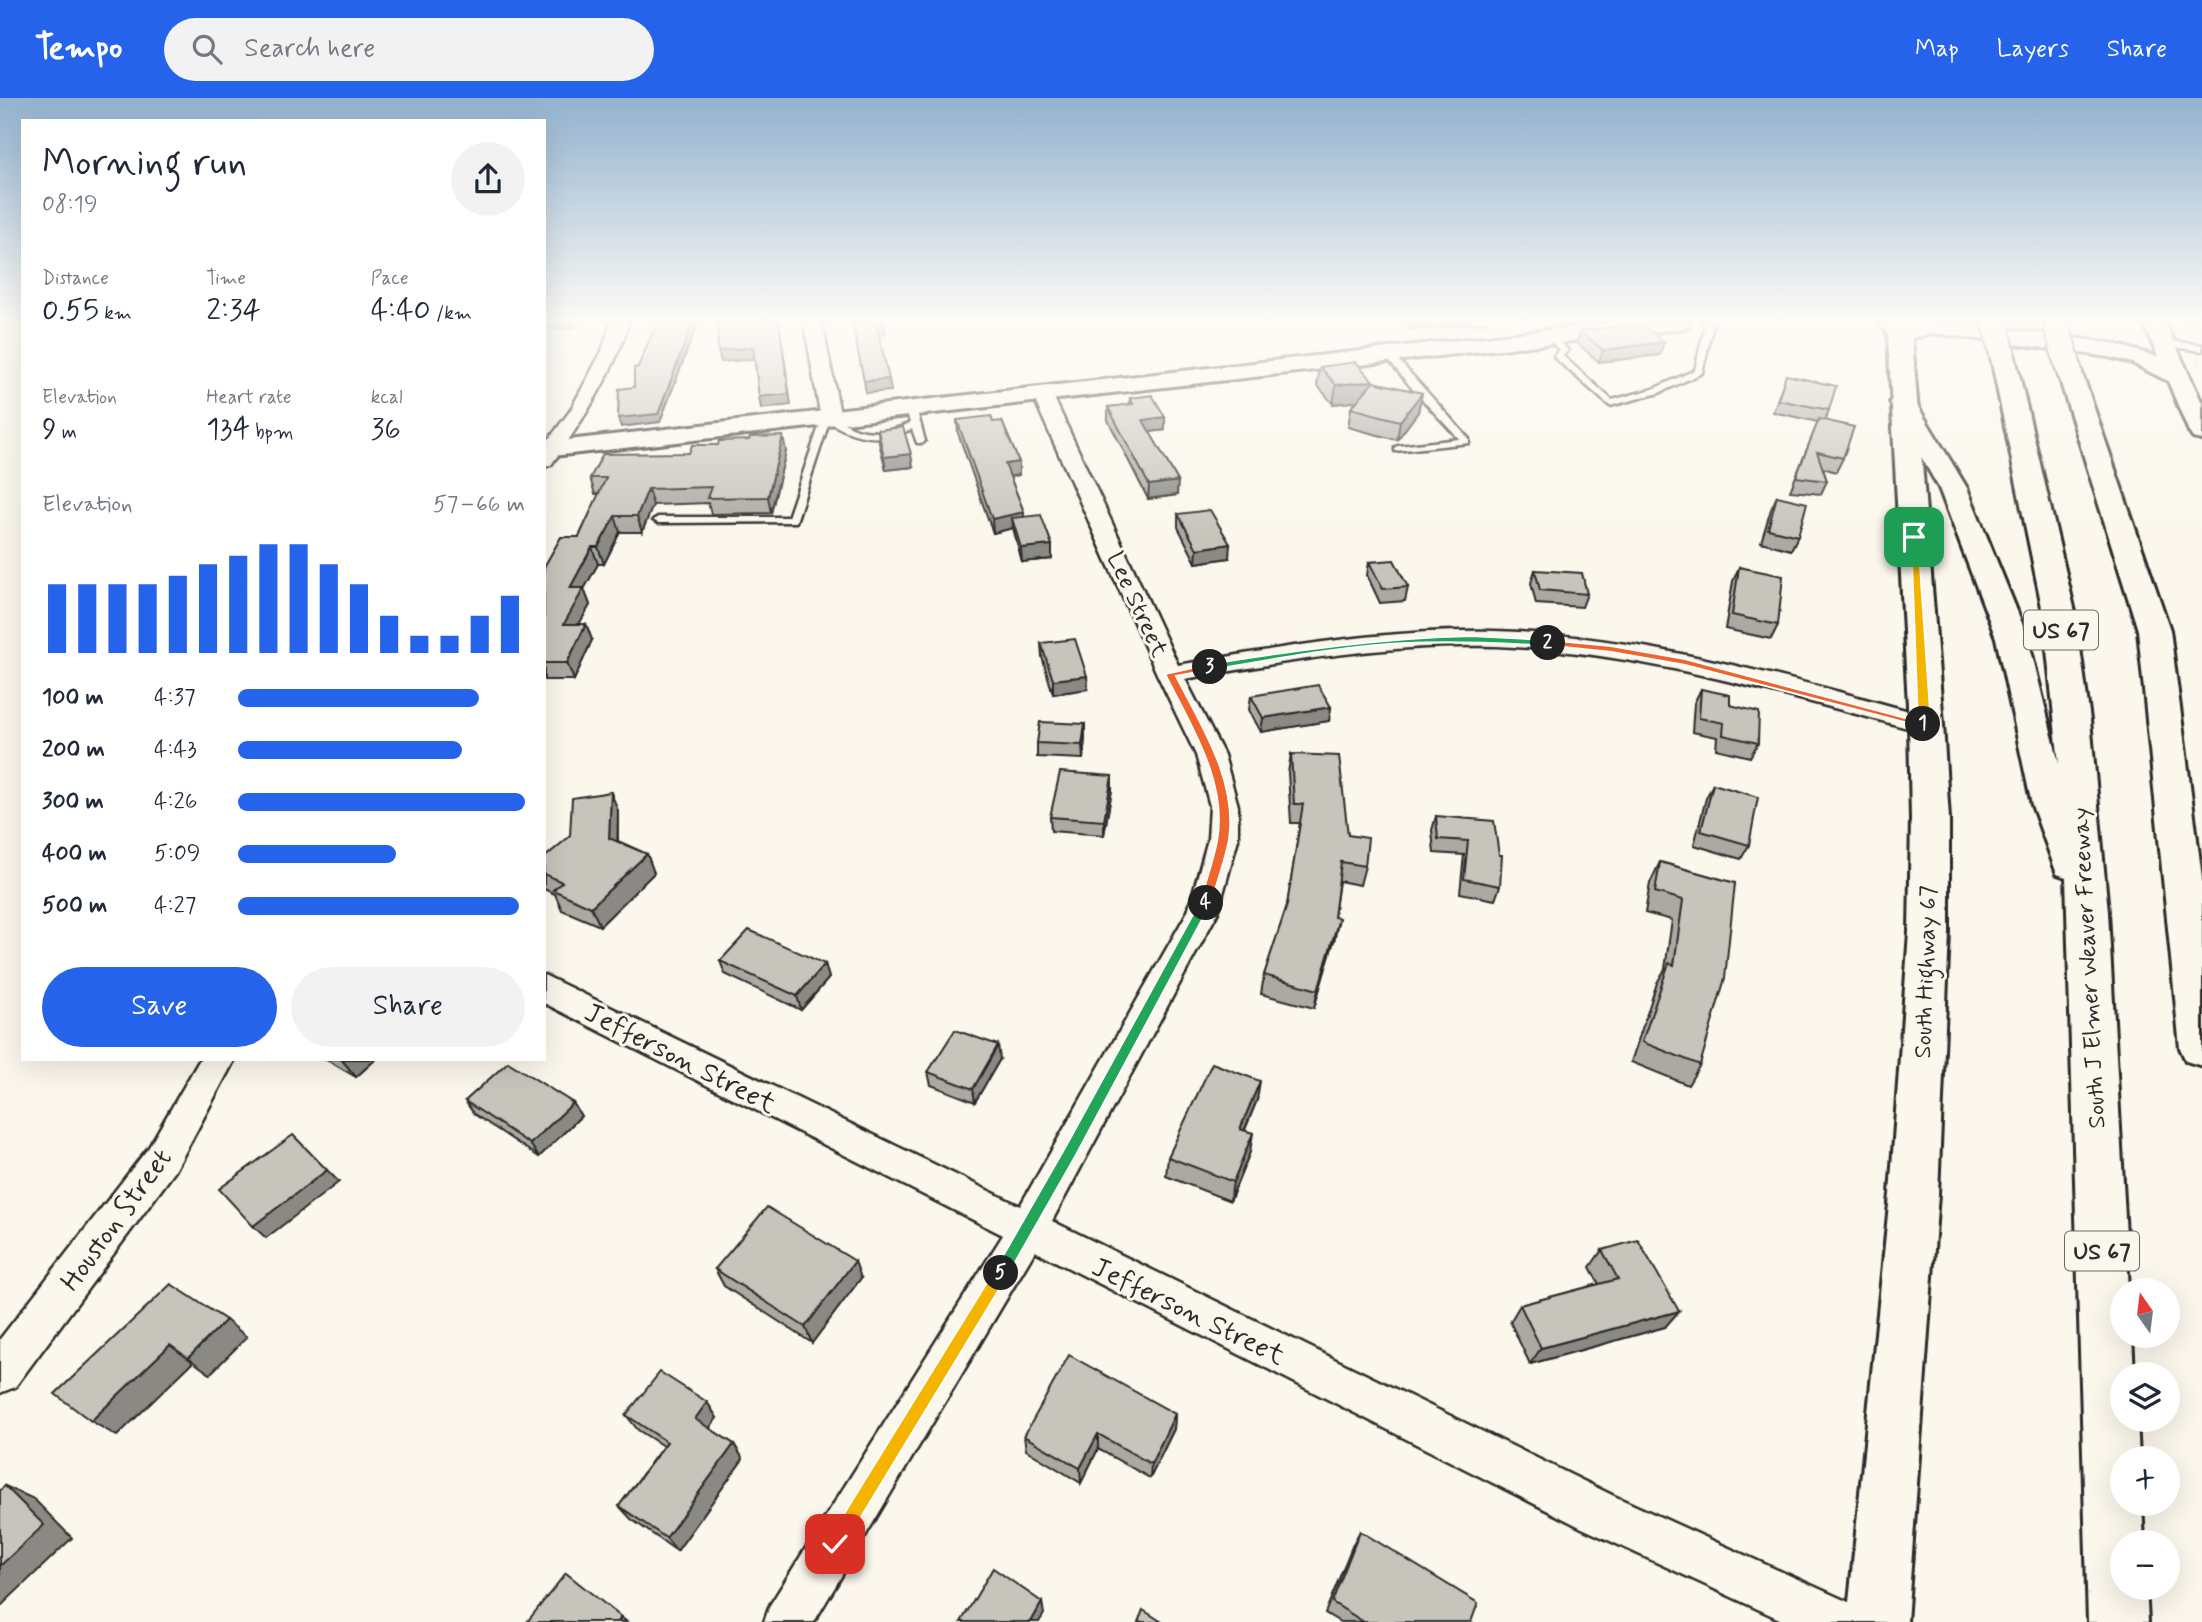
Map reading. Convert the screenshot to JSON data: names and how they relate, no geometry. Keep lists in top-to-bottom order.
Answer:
{
  "streets": {
    "main road": ["US 67", "South J Elmer Weaver Freeway", "South Highway 67"],
    "street": ["Lee Street", "Jefferson Street", "Houston Street"]
  },
  "crossings": [
    ["Lee Street", "Jefferson Street"]
  ],
  "north": "top",
  "page": {
    "header": "Tempo",
    "search": "Search here",
    "nav": ["Map", "Layers", "Share"],
    "heading": ["Morning run", "08:19"],
    "stats": [
      ["Distance", "0.55 km"],
      ["Time", "2:34"],
      ["Pace", "4:40 /km"],
      ["Elevation", "9 m"],
      ["Heart rate", "134 bpm"],
      ["kcal", "36"]
    ],
    "chart": ["Elevation", "57–66 m"],
    "pins": [
      "2",
      "3",
      "1",
      "4",
      "5"
    ],
    "list": [
      {
        "name": "100 m",
        "note": "4:37"
      },
      {
        "name": "200 m",
        "note": "4:43"
      },
      {
        "name": "300 m",
        "note": "4:26"
      },
      {
        "name": "400 m",
        "note": "5:09"
      },
      {
        "name": "500 m",
        "note": "4:27"
      }
    ],
    "buttons": ["Save", "Share"],
    "map_buttons": ["+", "−"]
  }
}
